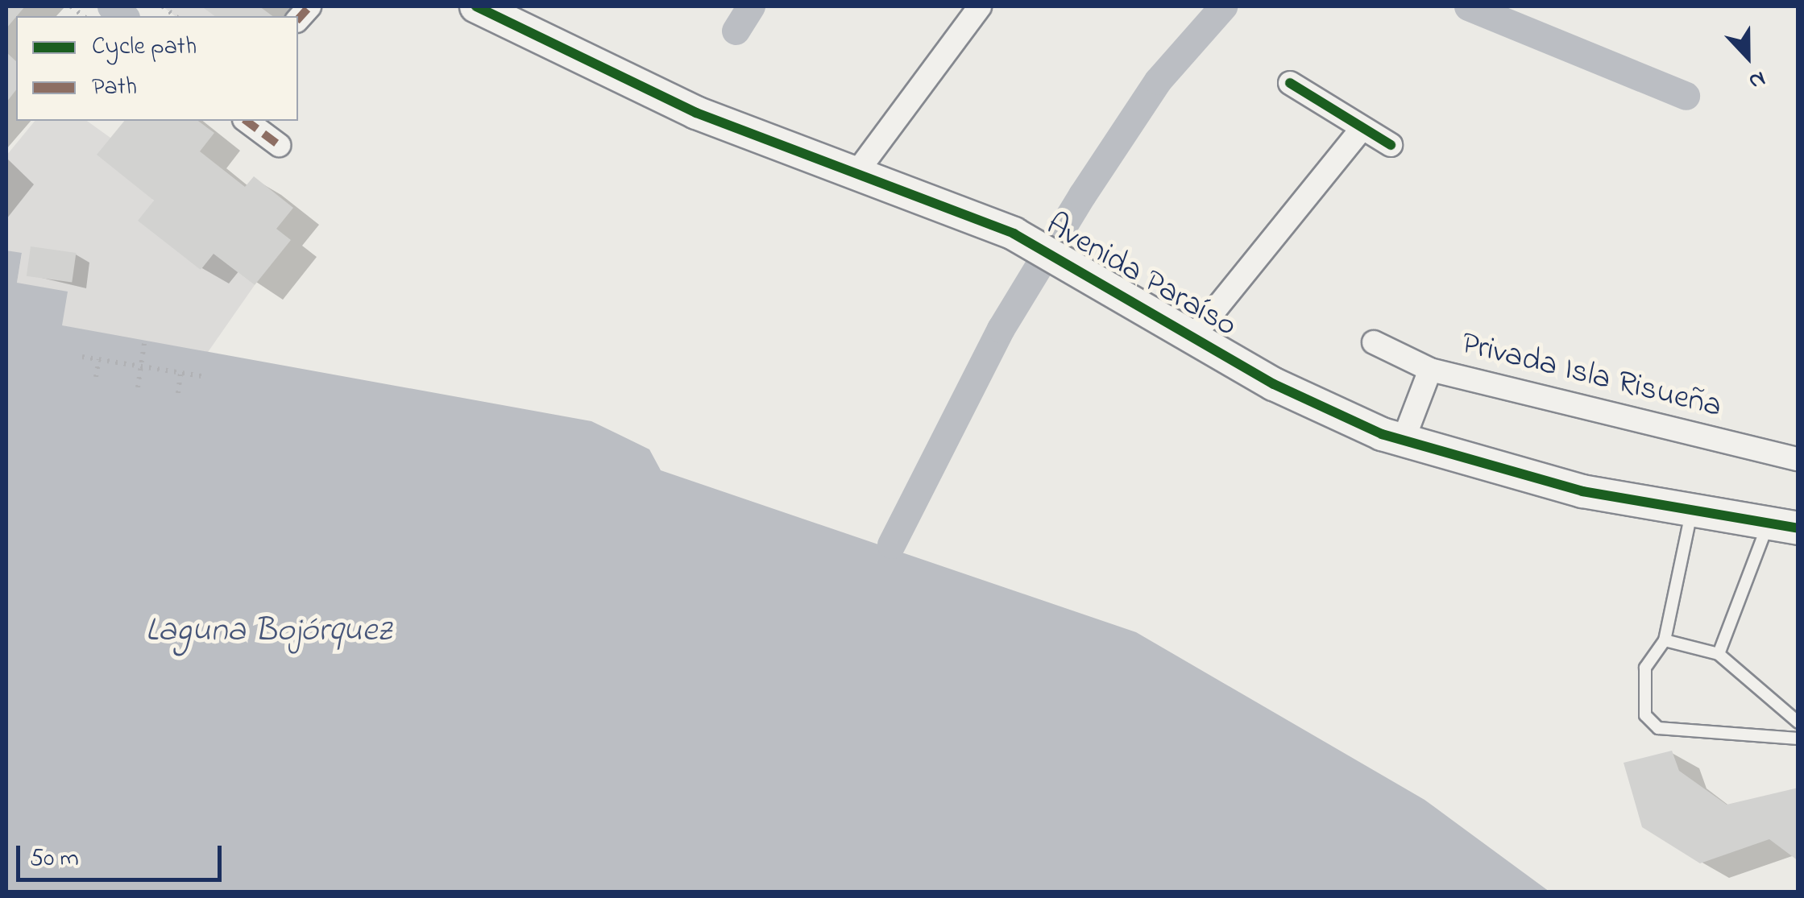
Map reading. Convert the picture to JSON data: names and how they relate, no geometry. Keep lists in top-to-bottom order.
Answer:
{
  "streets": {
    "street": ["Avenida Paraíso", "Privada Isla Risueña"]
  },
  "water": ["Laguna Bojórquez"],
  "legend": ["Cycle path", "Path"],
  "scale_bar": "50 m",
  "north": "bottom"
}
